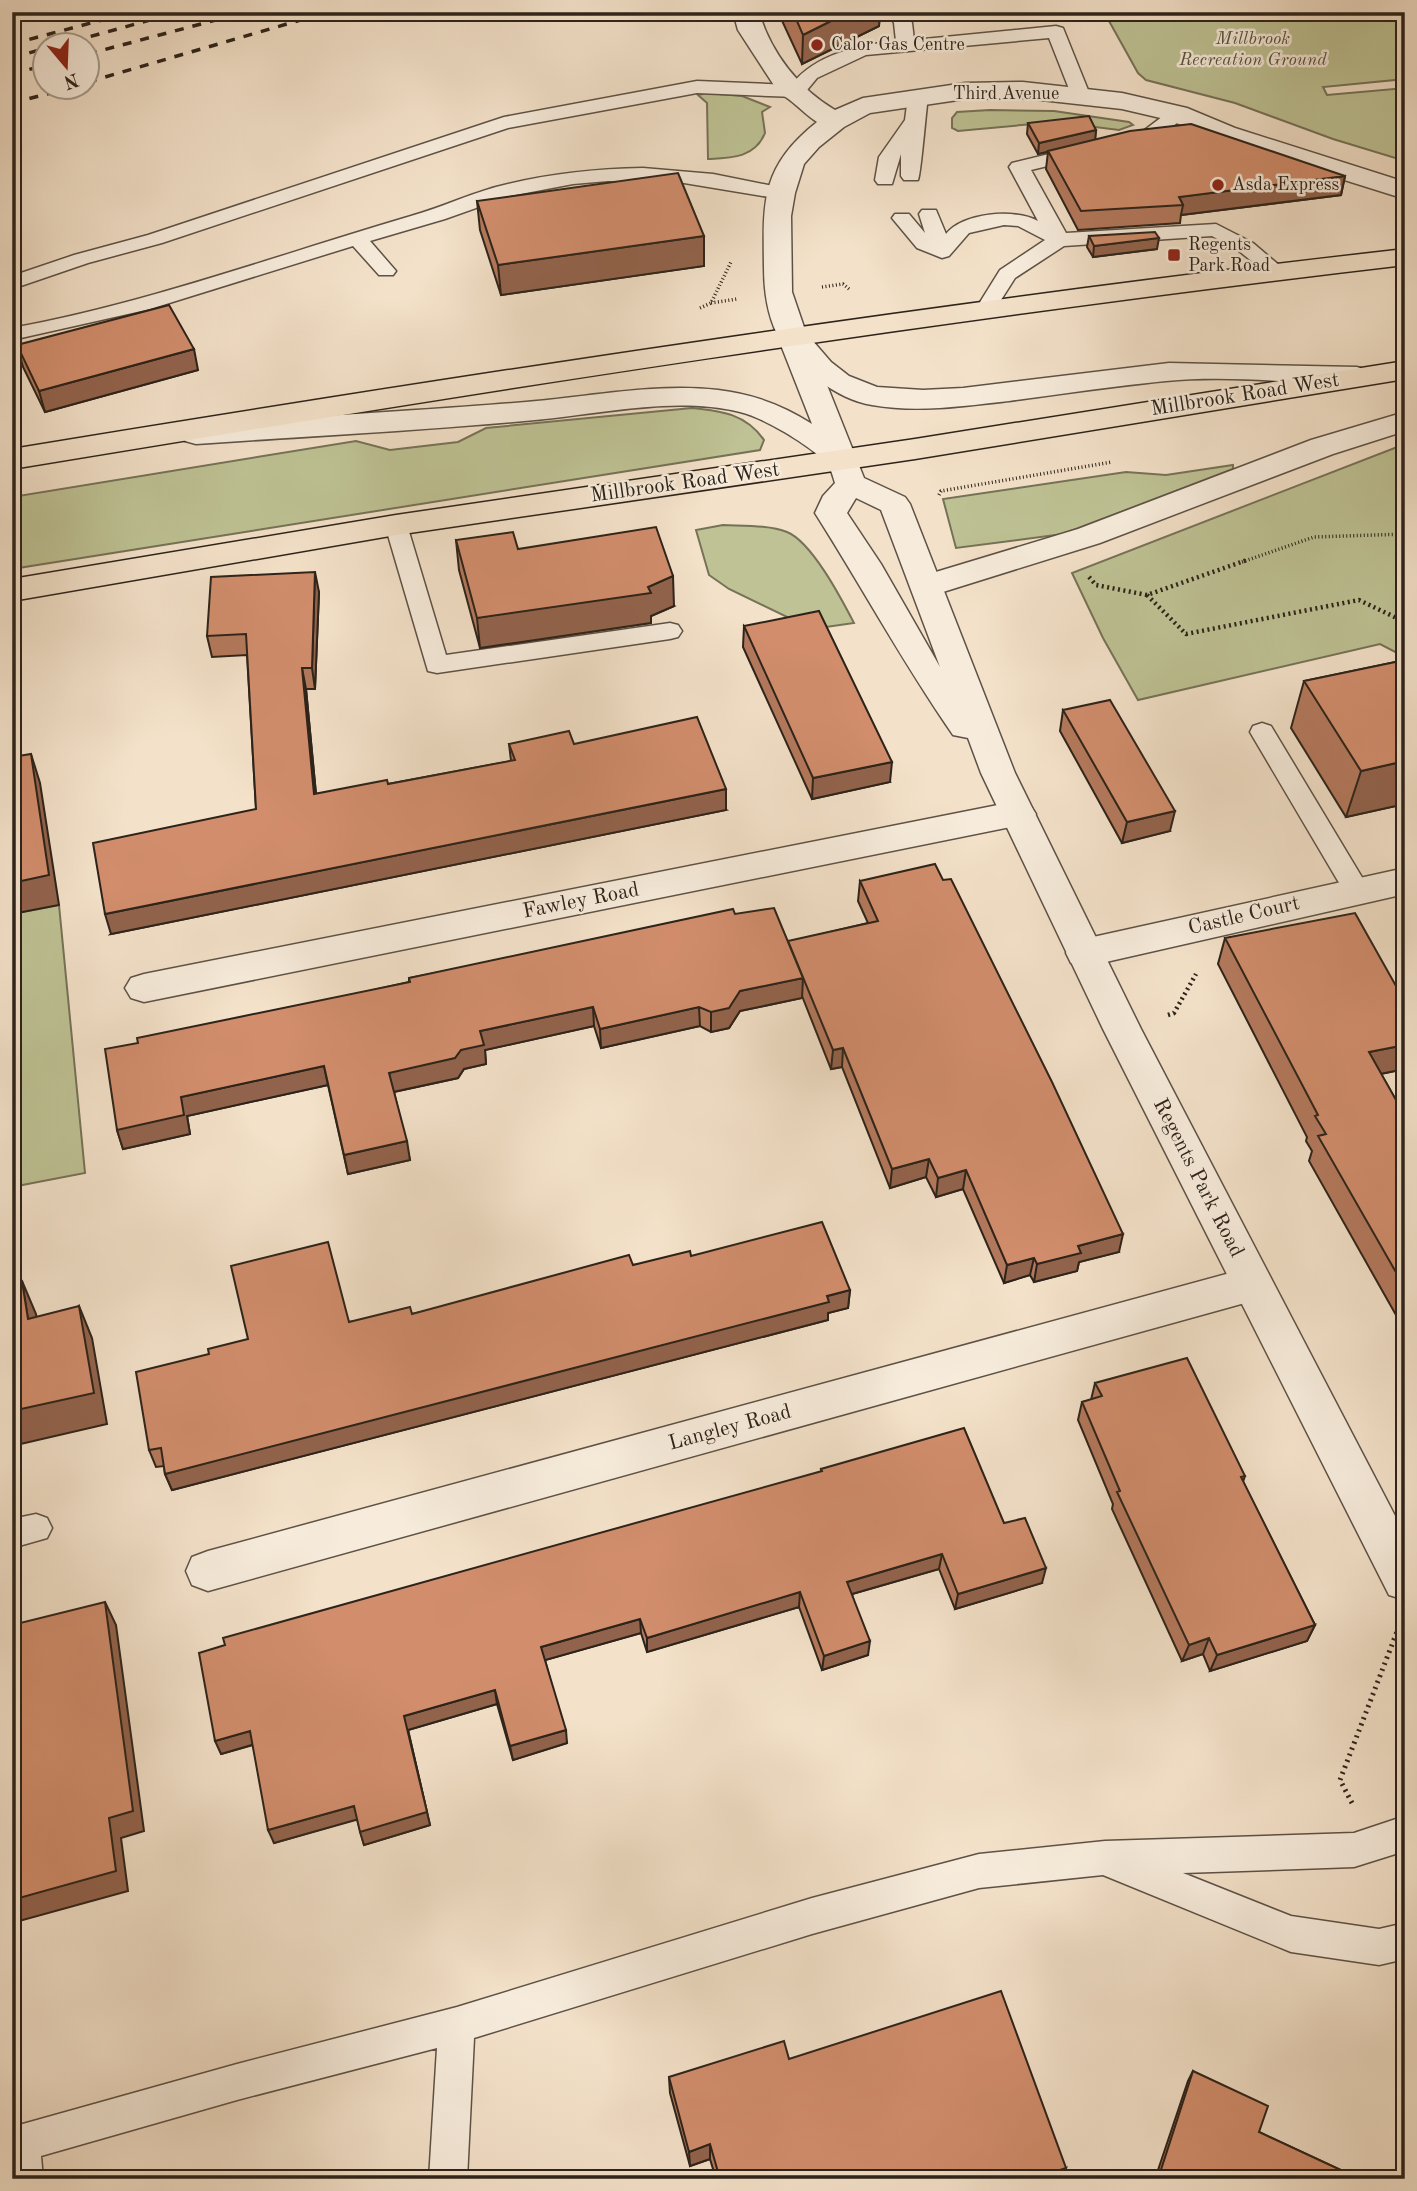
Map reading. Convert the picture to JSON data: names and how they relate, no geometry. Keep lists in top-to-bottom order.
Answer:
{
  "streets": {
    "highway": ["Millbrook Road West"],
    "street": [
      "Third Avenue",
      "Fawley Road",
      "Castle Court",
      "Regents Park Road",
      "Langley Road"
    ]
  },
  "crossings": [
    ["Third Avenue", "Millbrook Road West"],
    ["Third Avenue", "Regents Park Road"],
    ["Millbrook Road West", "Regents Park Road"],
    ["Fawley Road", "Regents Park Road"],
    ["Castle Court", "Regents Park Road"],
    ["Regents Park Road", "Langley Road"]
  ],
  "parks": ["Millbrook Recreation Ground"],
  "places": {
    "other": ["Calor Gas Centre", "Asda Express"],
    "transit": ["Regents Park Road"]
  },
  "north": "bottom"
}
